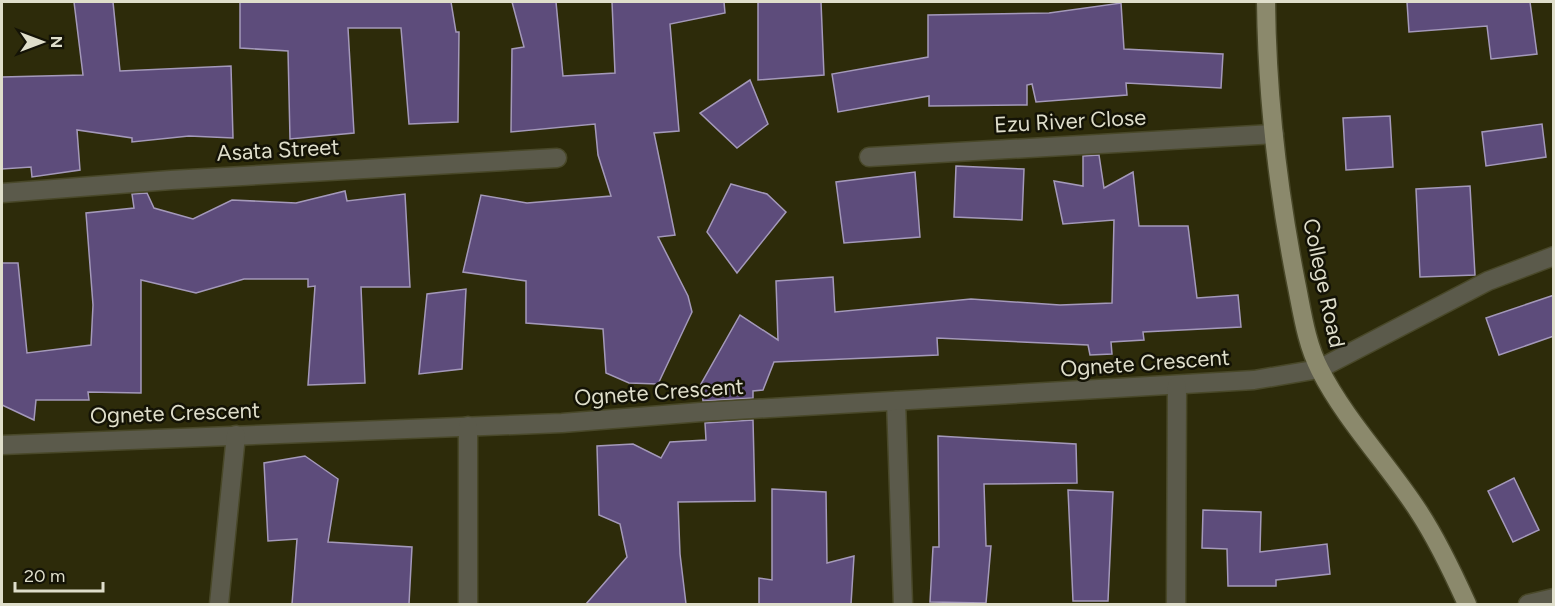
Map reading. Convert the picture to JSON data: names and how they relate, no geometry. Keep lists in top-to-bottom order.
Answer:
{
  "streets": {
    "main road": ["College Road"],
    "street": ["Ezu River Close", "Asata Street", "Ognete Crescent"]
  },
  "crossings": [
    ["Ezu River Close", "College Road"],
    ["College Road", "Ognete Crescent"]
  ],
  "scale_bar": "20 m",
  "north": "right"
}
